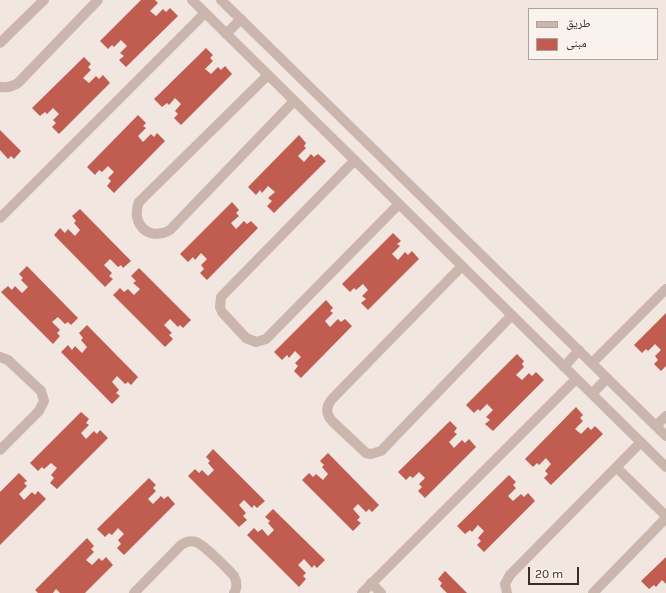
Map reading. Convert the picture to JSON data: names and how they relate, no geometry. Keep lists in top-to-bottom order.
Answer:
{
  "legend": ["طريق", "مبنى"],
  "scale_bar": "20 m"
}
